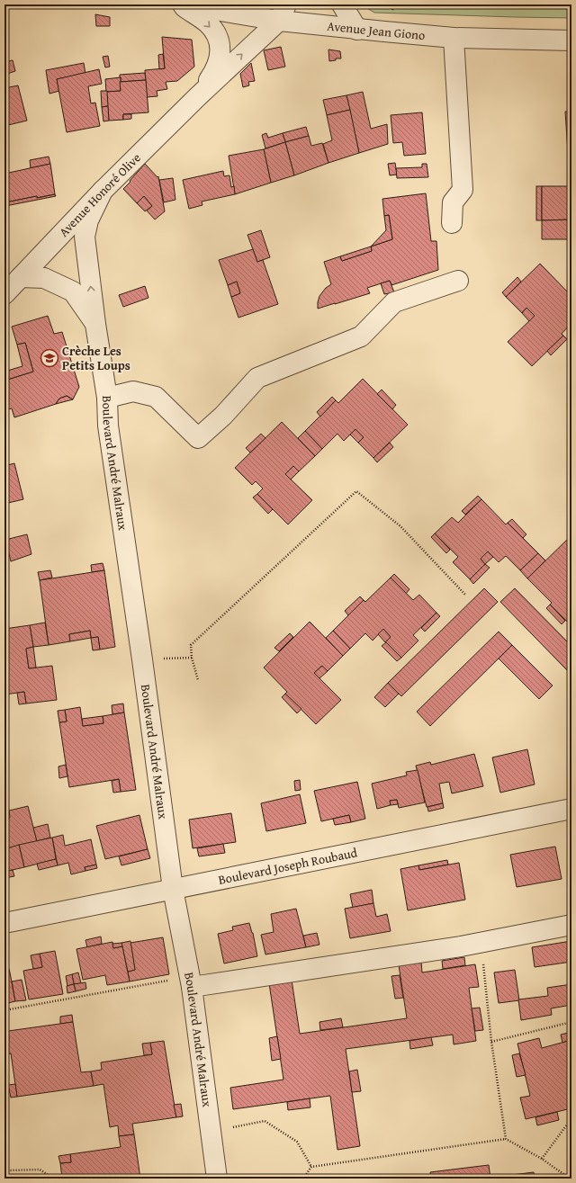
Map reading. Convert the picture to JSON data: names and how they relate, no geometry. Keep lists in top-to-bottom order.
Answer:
{
  "streets": {
    "street": [
      "Avenue Jean Giono",
      "Avenue Honoré Olive",
      "Boulevard André Malraux",
      "Boulevard Joseph Roubaud"
    ]
  },
  "crossings": [
    ["Avenue Jean Giono", "Avenue Honoré Olive"],
    ["Avenue Honoré Olive", "Boulevard André Malraux"],
    ["Boulevard André Malraux", "Boulevard Joseph Roubaud"]
  ],
  "places": {
    "school or university": ["Crèche Les Petits Loups"]
  }
}
